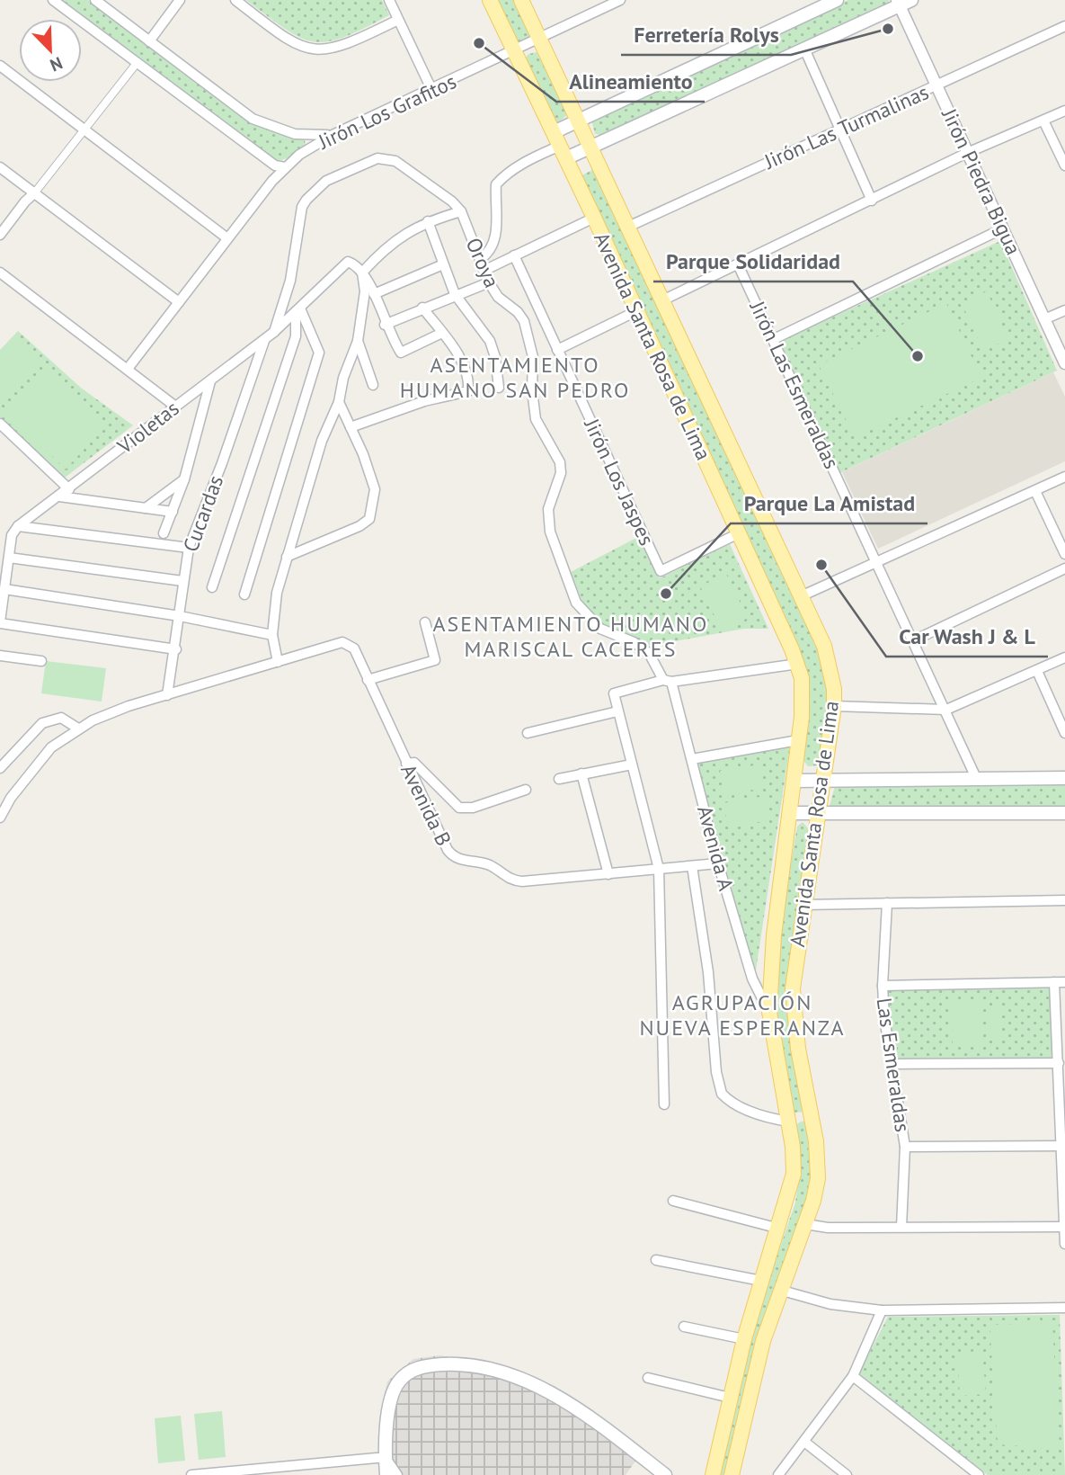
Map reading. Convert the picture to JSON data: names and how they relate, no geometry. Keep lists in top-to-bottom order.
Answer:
{
  "streets": {
    "main road": ["Avenida Santa Rosa de Lima"],
    "street": [
      "Jirón Los Grafitos",
      "Jirón Las Turmalinas",
      "Jirón Piedra Bigua",
      "Oroya",
      "Jirón Las Esmeraldas",
      "Violetas",
      "Jirón Los Jaspes",
      "Cucardas",
      "Avenida B",
      "Avenida A",
      "Las Esmeraldas"
    ]
  },
  "crossings": [
    ["Jirón Los Grafitos", "Avenida Santa Rosa de Lima"],
    ["Jirón Las Turmalinas", "Jirón Piedra Bigua"],
    ["Jirón Las Turmalinas", "Avenida Santa Rosa de Lima"],
    ["Oroya", "Violetas"],
    ["Oroya", "Avenida A"],
    ["Avenida Santa Rosa de Lima", "Jirón Los Jaspes"],
    ["Avenida Santa Rosa de Lima", "Avenida A"],
    ["Violetas", "Cucardas"],
    ["Avenida B", "Avenida A"]
  ],
  "districts": ["ASENTAMIENTO HUMANO SAN PEDRO", "ASENTAMIENTO HUMANO MARISCAL CACERES", "AGRUPACIÓN NUEVA ESPERANZA"],
  "places": [
    "Ferretería Rolys",
    "Alineamiento",
    "Parque Solidaridad",
    "Car Wash J & L",
    "Parque La Amistad"
  ],
  "north": "bottom right"
}
